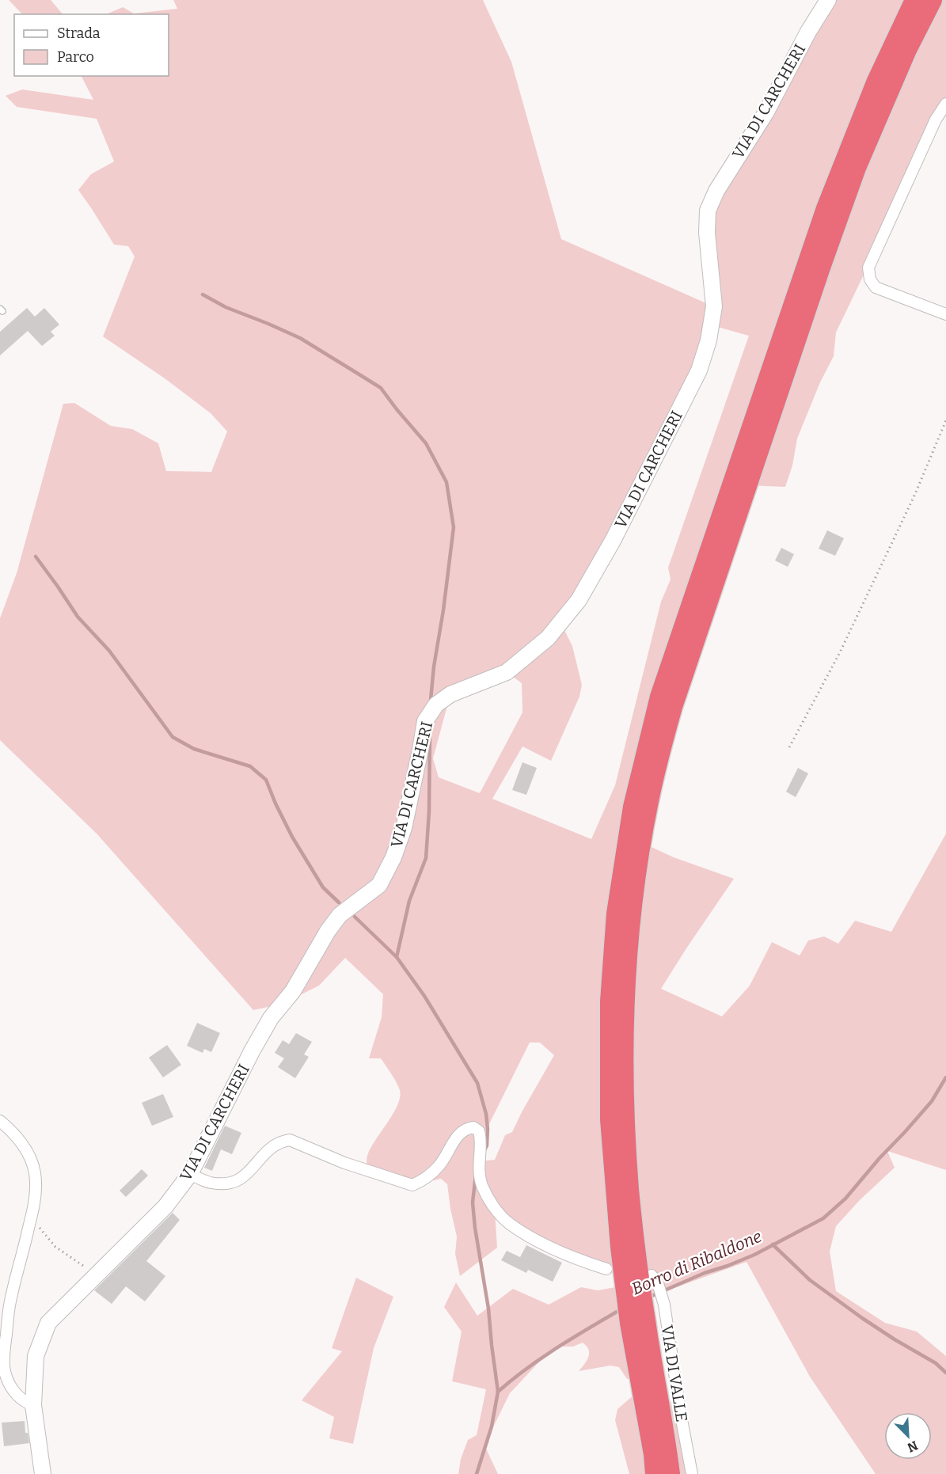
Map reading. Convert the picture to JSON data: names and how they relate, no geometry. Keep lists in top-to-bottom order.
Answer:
{
  "streets": {
    "street": ["VIA DI CARCHERI", "VIA DI VALLE"]
  },
  "water": ["Borro di Ribaldone"],
  "legend": ["Strada", "Parco"],
  "north": "bottom right"
}
